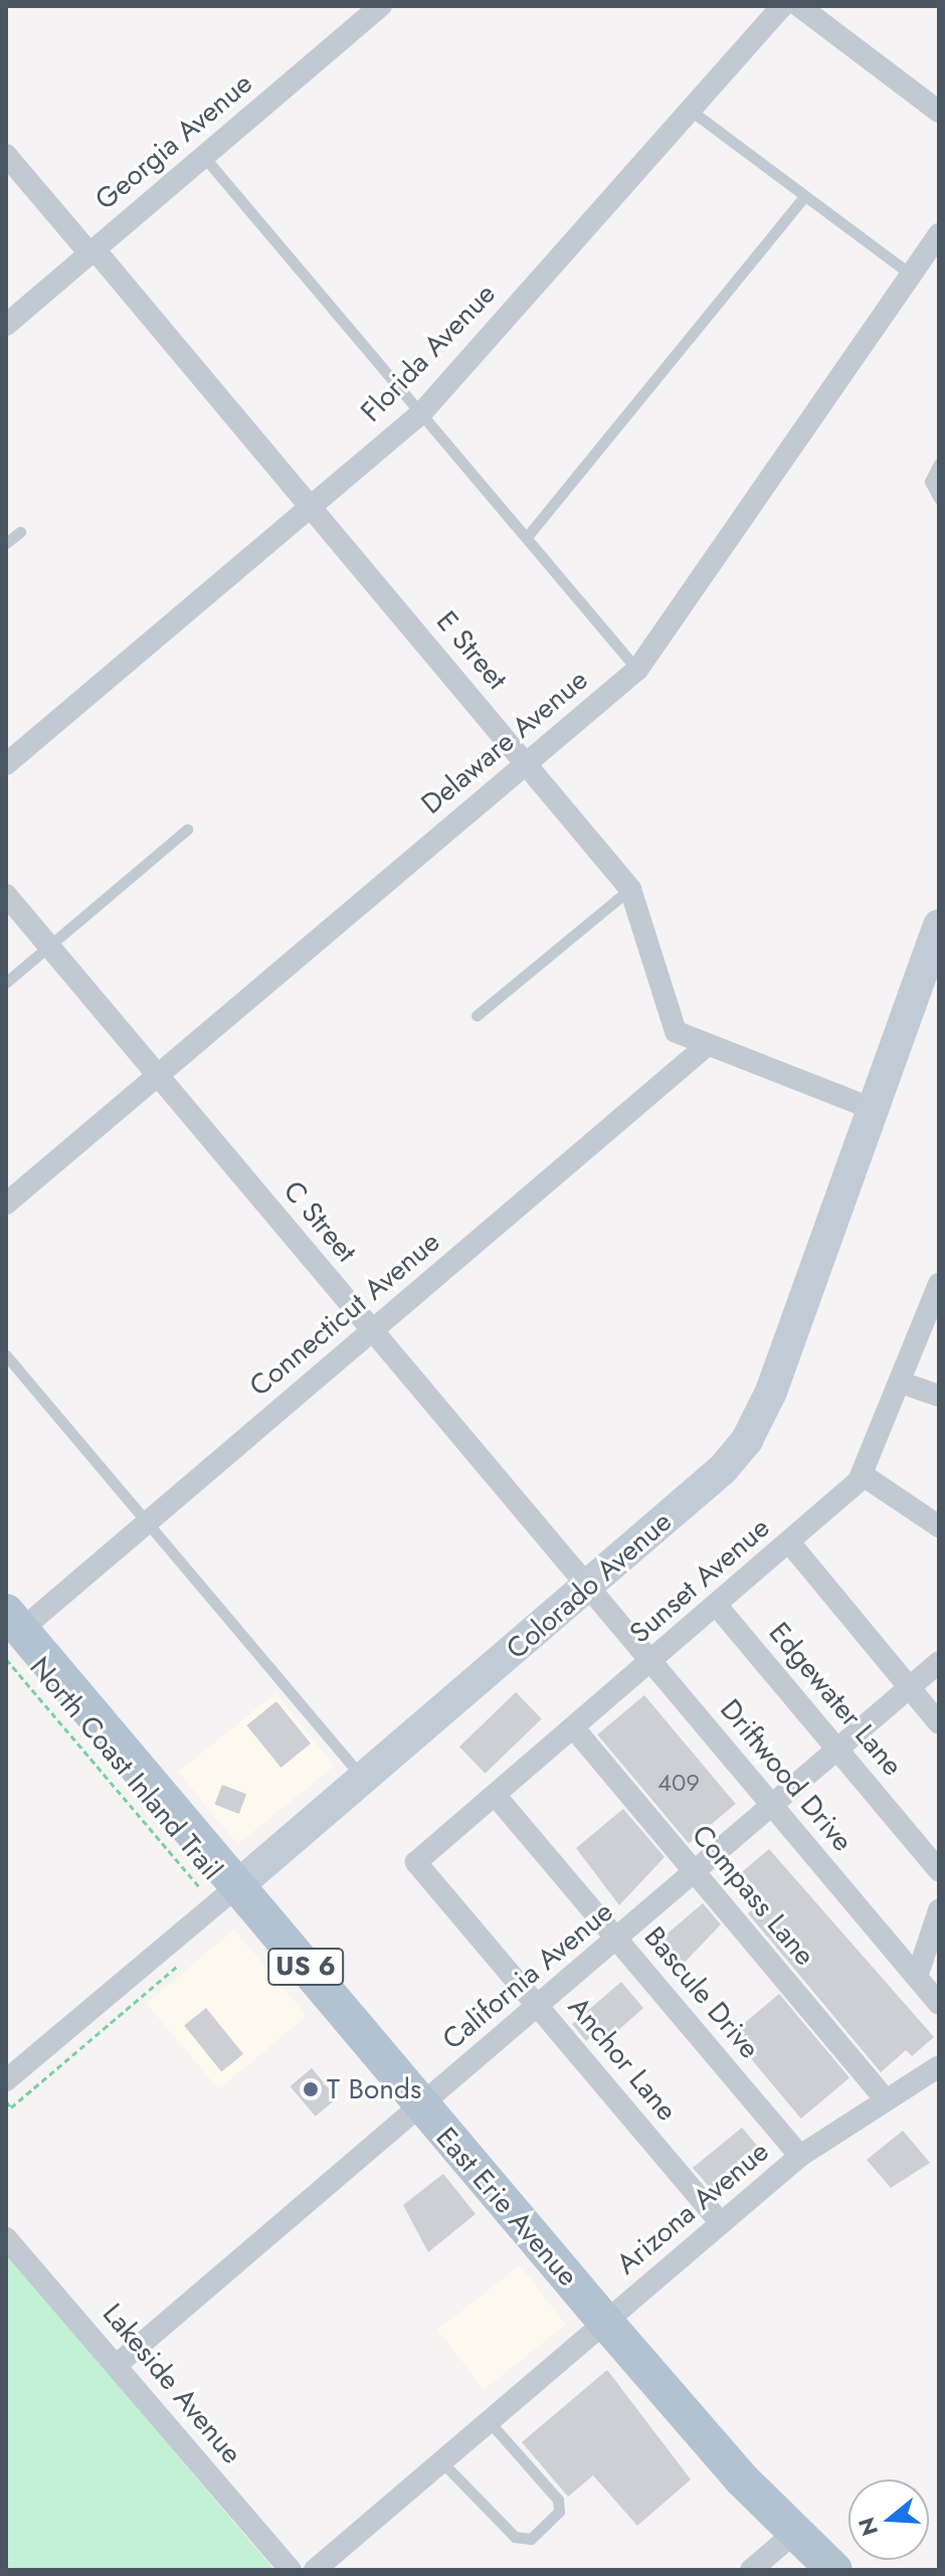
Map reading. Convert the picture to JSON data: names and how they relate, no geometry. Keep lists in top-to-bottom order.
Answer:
{
  "streets": {
    "main road": ["Colorado Avenue", "US 6", "East Erie Avenue"],
    "street": [
      "Georgia Avenue",
      "Florida Avenue",
      "E Street",
      "Delaware Avenue",
      "C Street",
      "Connecticut Avenue",
      "Sunset Avenue",
      "Edgewater Lane",
      "Driftwood Drive",
      "Compass Lane",
      "California Avenue",
      "Bascule Drive",
      "Anchor Lane",
      "Arizona Avenue",
      "Lakeside Avenue"
    ],
    "path": ["North Coast Inland Trail"]
  },
  "crossings": [
    ["Georgia Avenue", "E Street"],
    ["Florida Avenue", "E Street"],
    ["E Street", "Delaware Avenue"],
    ["E Street", "Connecticut Avenue"],
    ["E Street", "Colorado Avenue"],
    ["Delaware Avenue", "C Street"],
    ["C Street", "Connecticut Avenue"],
    ["C Street", "Colorado Avenue"],
    ["C Street", "Driftwood Drive"],
    ["Connecticut Avenue", "North Coast Inland Trail"],
    ["Connecticut Avenue", "East Erie Avenue"],
    ["Sunset Avenue", "Edgewater Lane"],
    ["Sunset Avenue", "Driftwood Drive"],
    ["Sunset Avenue", "Compass Lane"],
    ["Sunset Avenue", "Bascule Drive"],
    ["Sunset Avenue", "Anchor Lane"],
    ["Colorado Avenue", "North Coast Inland Trail"],
    ["Colorado Avenue", "Driftwood Drive"],
    ["Colorado Avenue", "East Erie Avenue"],
    ["Edgewater Lane", "California Avenue"],
    ["North Coast Inland Trail", "East Erie Avenue"],
    ["Driftwood Drive", "California Avenue"],
    ["Compass Lane", "California Avenue"],
    ["Compass Lane", "Arizona Avenue"],
    ["California Avenue", "Bascule Drive"],
    ["California Avenue", "Anchor Lane"],
    ["California Avenue", "East Erie Avenue"],
    ["California Avenue", "Lakeside Avenue"],
    ["Bascule Drive", "Arizona Avenue"],
    ["Anchor Lane", "Arizona Avenue"],
    ["East Erie Avenue", "Arizona Avenue"]
  ],
  "places": ["T Bonds"],
  "house_numbers": ["409"],
  "north": "left"
}
